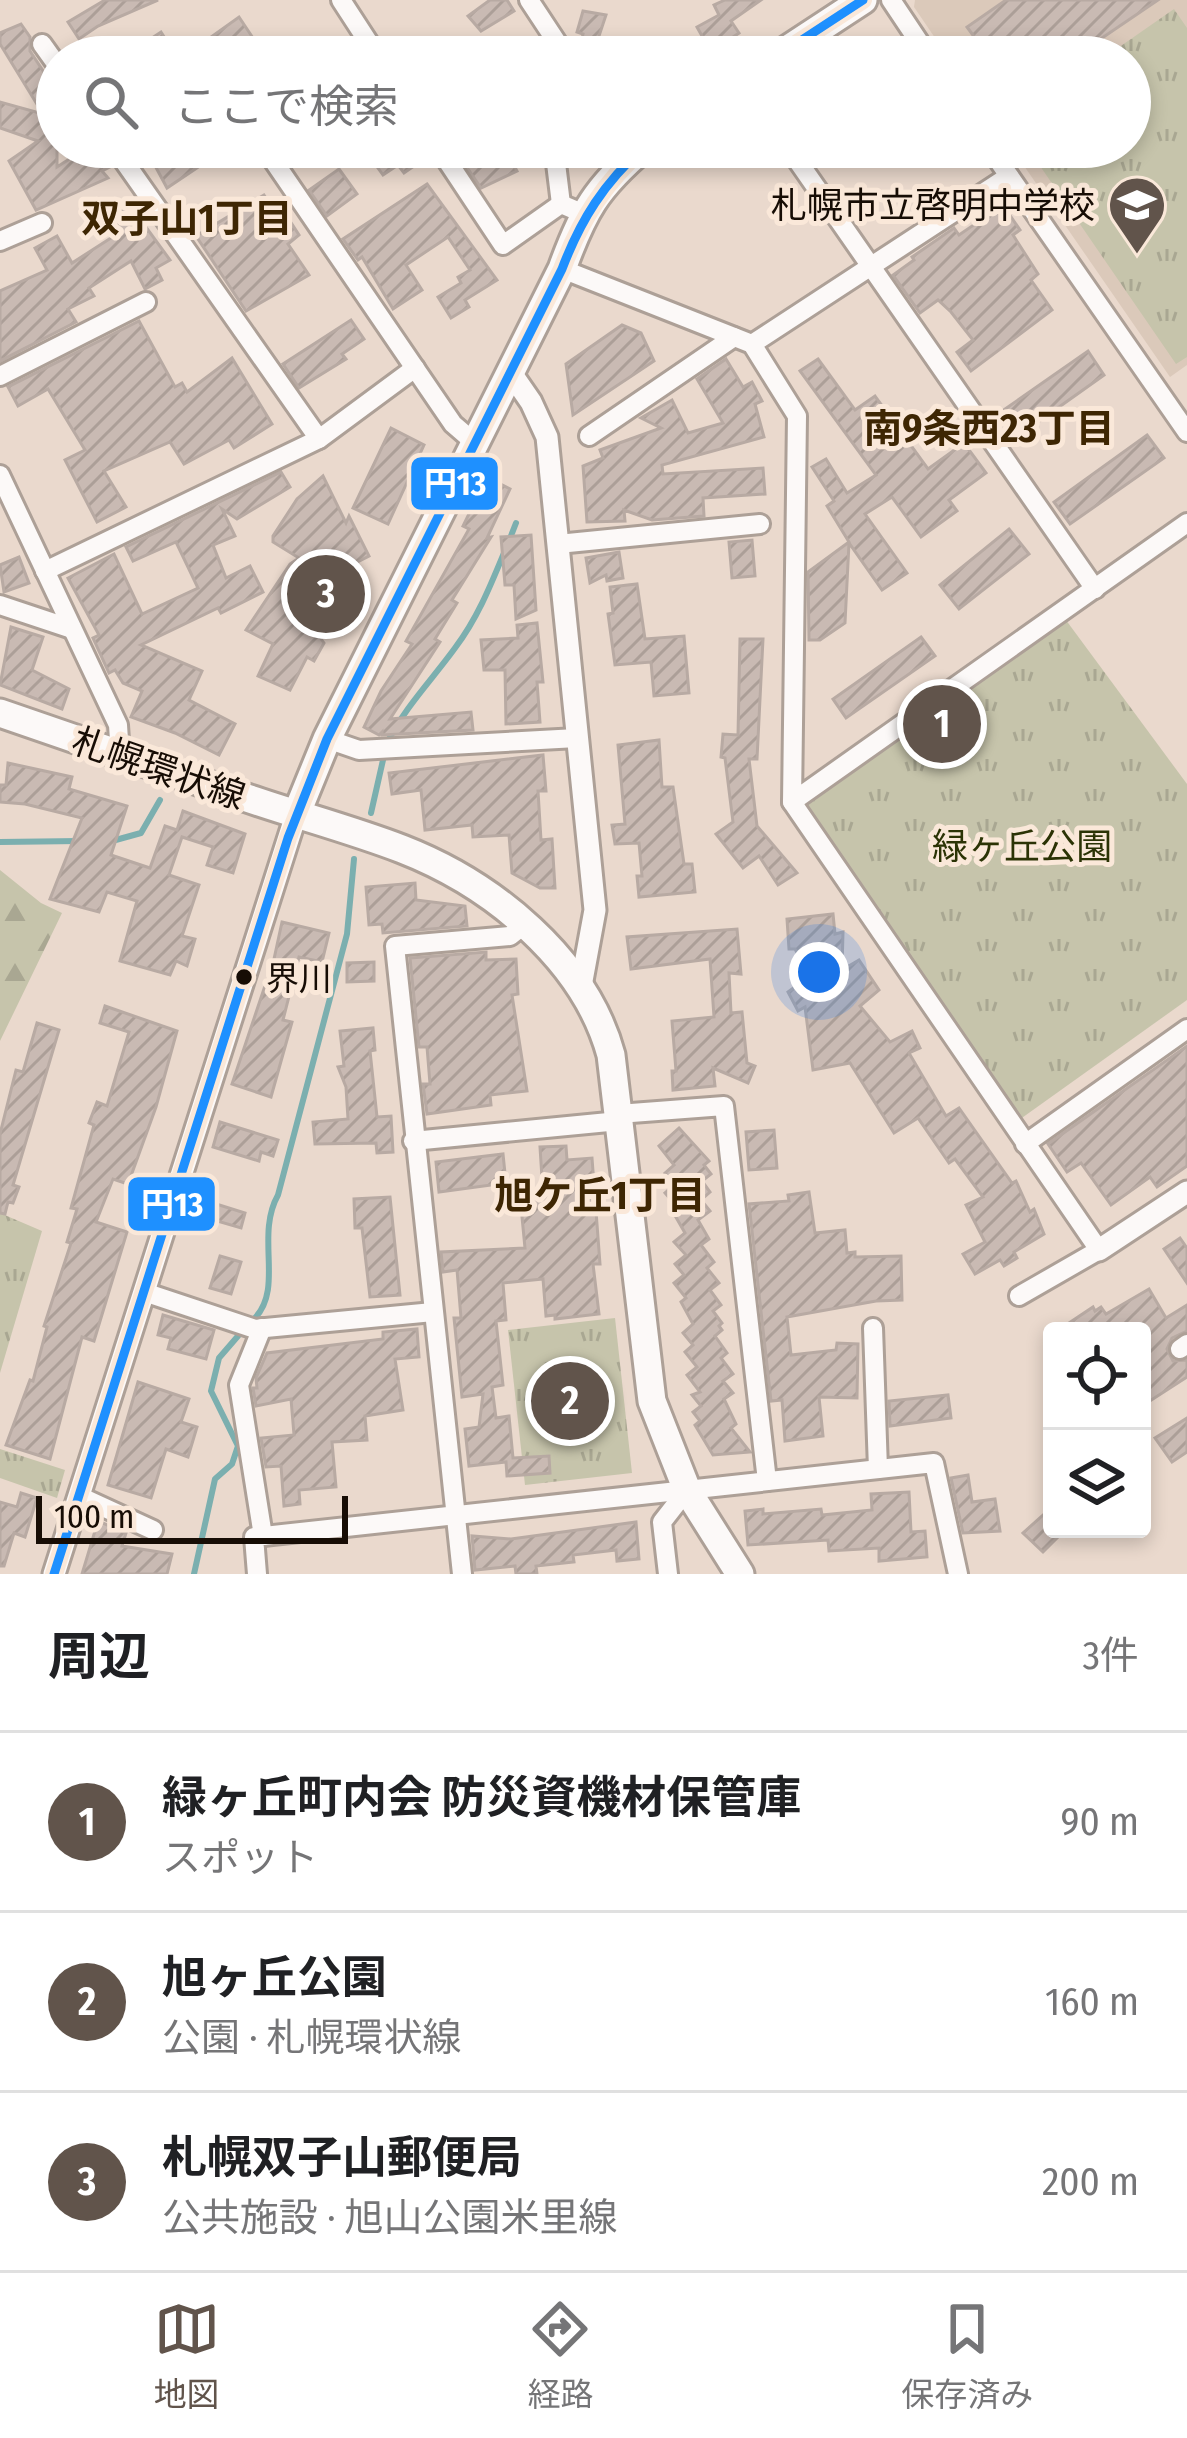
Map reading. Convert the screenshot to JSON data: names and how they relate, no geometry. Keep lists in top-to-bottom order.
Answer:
{
  "streets": {
    "main road": ["札幌環状線"]
  },
  "districts": ["双子山1丁目", "南9条西23丁目", "旭ケ丘1丁目"],
  "parks": ["緑ヶ丘公園"],
  "places": {
    "school or university": ["札幌市立啓明中学校"],
    "other": ["界川"]
  },
  "lines": ["transit line 円13"],
  "scale_bar": "100 m",
  "page": {
    "search": "ここで検索",
    "pins": ["3", "1", "2"],
    "scale": "100 m",
    "heading": ["周辺", "3件"],
    "list": [
      {
        "mark": "1",
        "name": "緑ヶ丘町内会 防災資機材保管庫",
        "note": "スポット",
        "value": "90 m"
      },
      {
        "mark": "2",
        "name": "旭ヶ丘公園",
        "note": "公園 · 札幌環状線",
        "value": "160 m"
      },
      {
        "mark": "3",
        "name": "札幌双子山郵便局",
        "note": "公共施設 · 旭山公園米里線",
        "value": "200 m"
      }
    ],
    "nav": ["地図", "経路", "保存済み"]
  }
}
